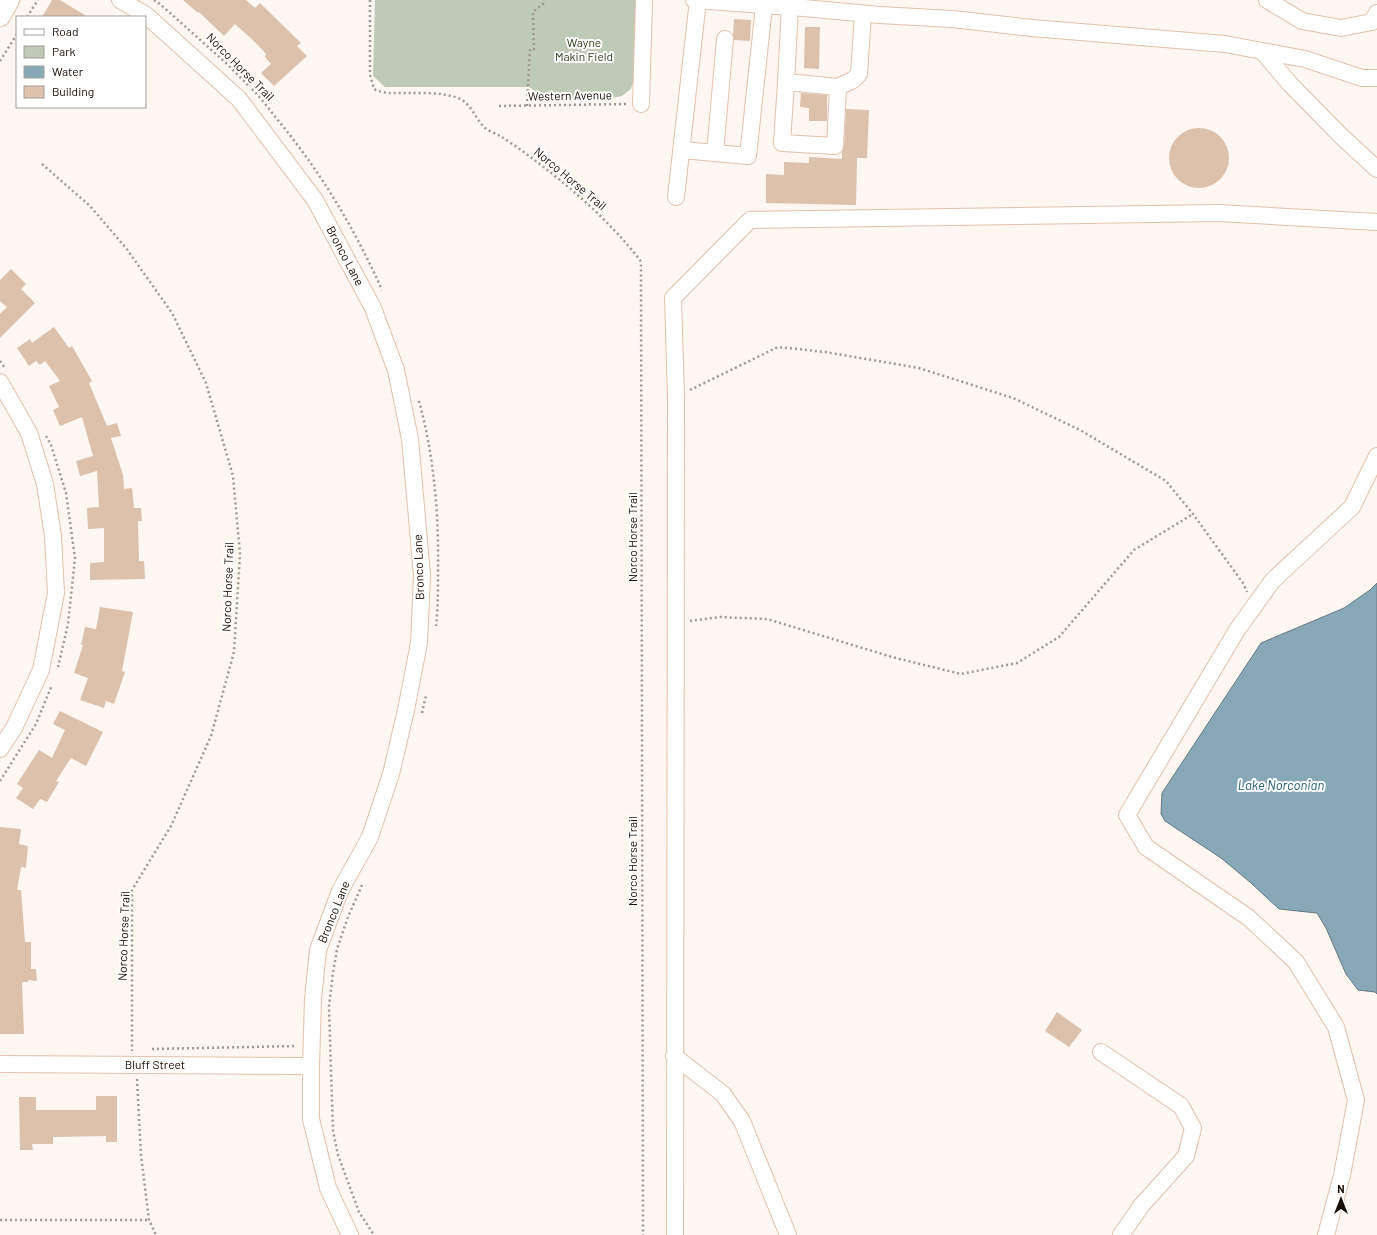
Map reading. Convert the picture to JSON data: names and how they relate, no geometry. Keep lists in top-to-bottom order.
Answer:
{
  "streets": {
    "street": ["Bronco Lane", "Bluff Street"],
    "path": ["Norco Horse Trail", "Western Avenue"]
  },
  "crossings": [
    ["Norco Horse Trail", "Bluff Street"],
    ["Bronco Lane", "Bluff Street"]
  ],
  "water": ["Lake Norconian"],
  "parks": ["Wayne Makin Field"],
  "legend": [
    "Road",
    "Park",
    "Water",
    "Building"
  ],
  "north": "top"
}
